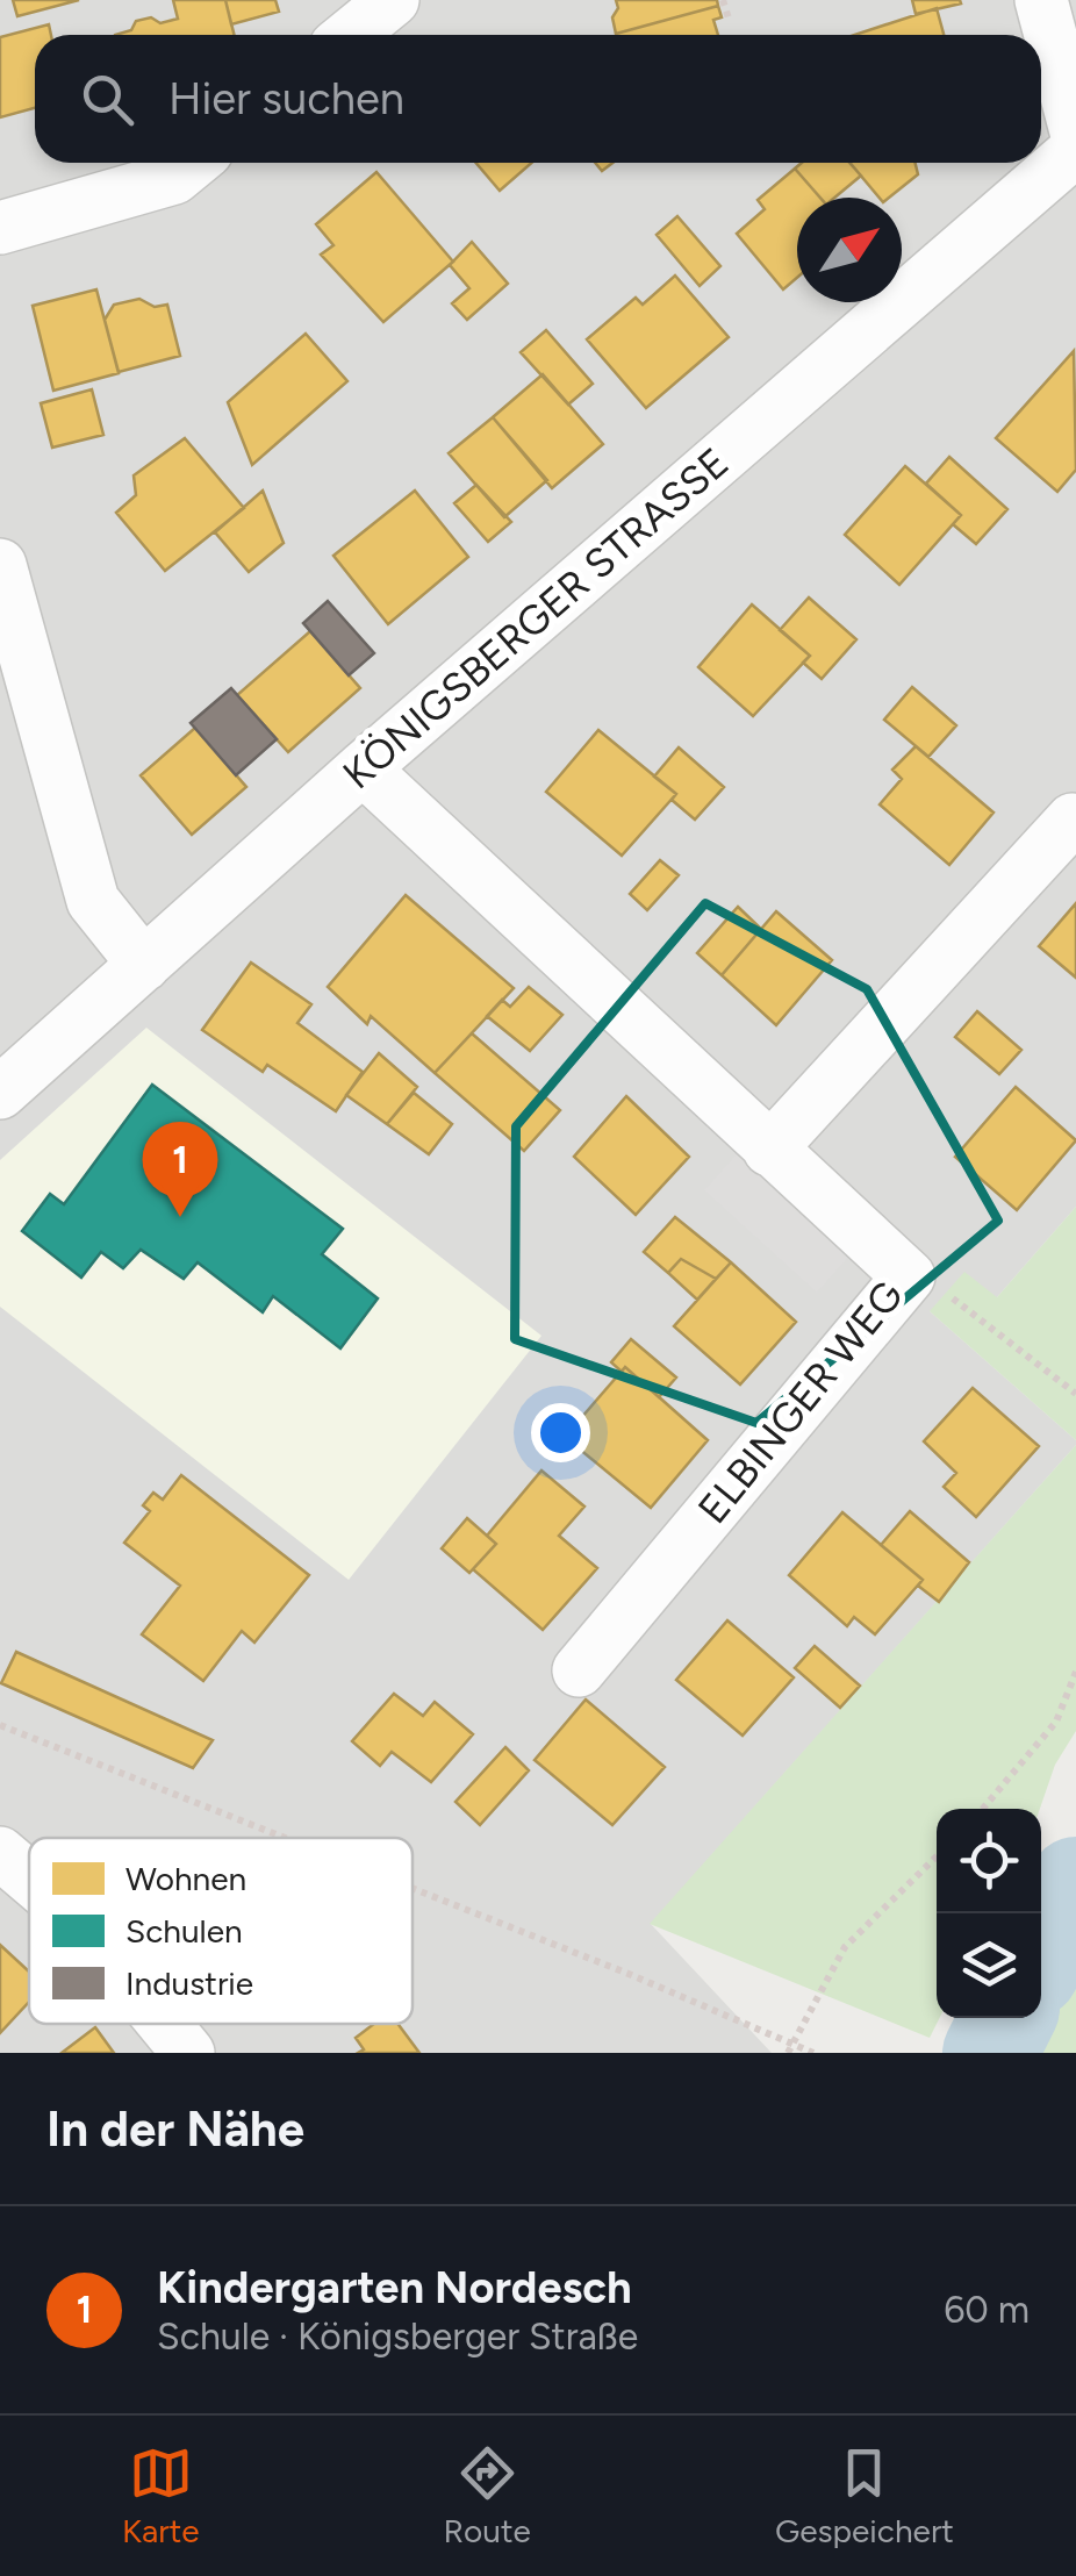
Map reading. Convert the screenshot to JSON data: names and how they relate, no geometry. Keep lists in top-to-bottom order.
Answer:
{
  "streets": {
    "street": ["KÖNIGSBERGER STRASSE", "ELBINGER WEG"]
  },
  "crossings": [
    ["KÖNIGSBERGER STRASSE", "ELBINGER WEG"]
  ],
  "legend": ["Wohnen", "Schulen", "Industrie"],
  "north": "top right",
  "page": {
    "search": "Hier suchen",
    "pins": "1",
    "heading": "In der Nähe",
    "list": [
      {
        "mark": "1",
        "name": "Kindergarten Nordesch",
        "note": "Schule · Königsberger Straße",
        "value": "60 m"
      }
    ],
    "nav": ["Karte", "Route", "Gespeichert"]
  }
}
